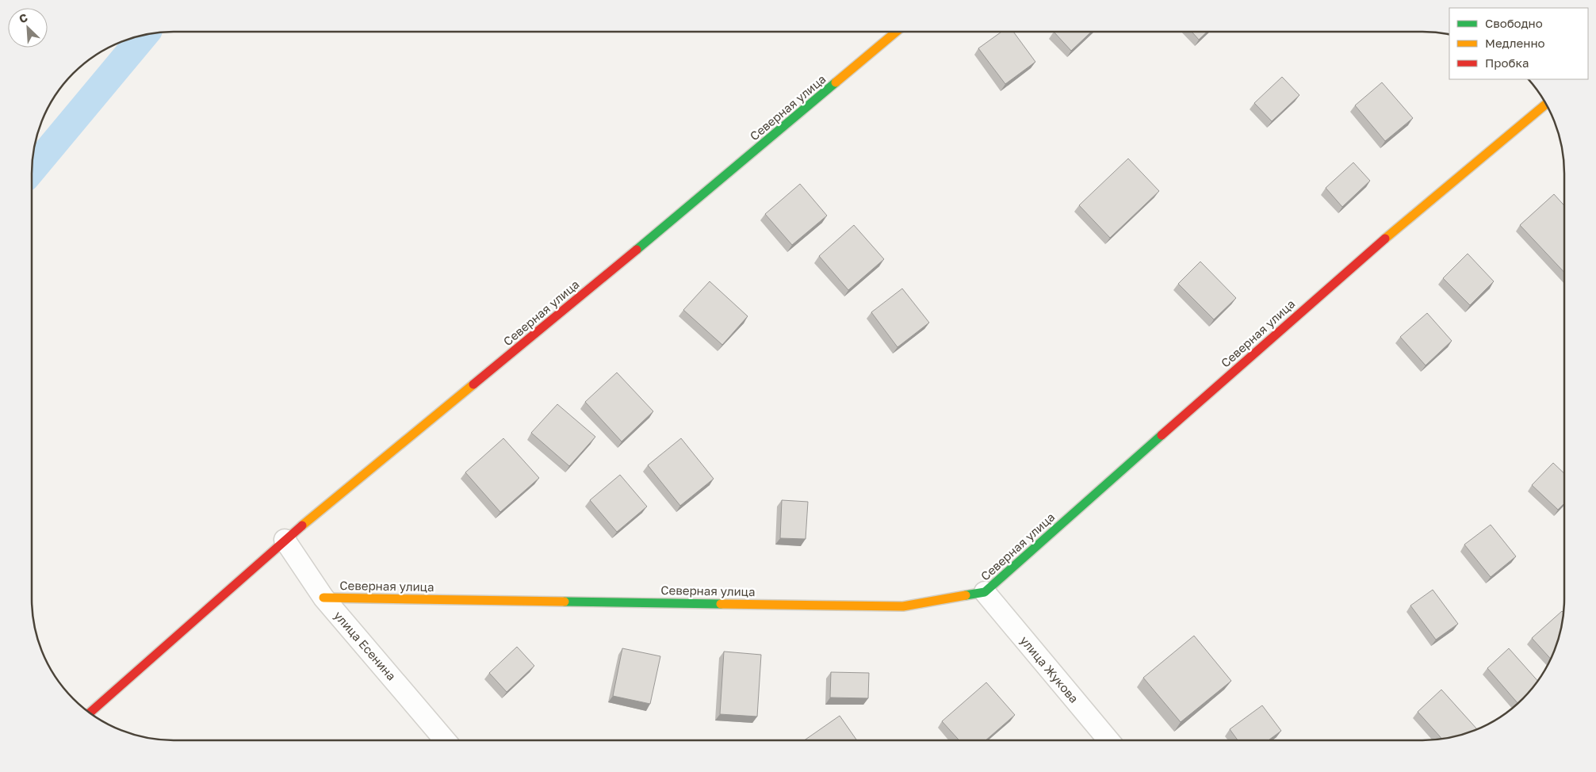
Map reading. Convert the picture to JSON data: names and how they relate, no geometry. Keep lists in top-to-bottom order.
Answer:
{
  "streets": {
    "street": ["Северная улица", "улица Есенина", "улица Жукова"]
  },
  "crossings": [
    ["Северная улица", "улица Есенина"],
    ["Северная улица", "улица Жукова"]
  ],
  "legend": ["Свободно", "Медленно", "Пробка"],
  "north": "top left"
}
